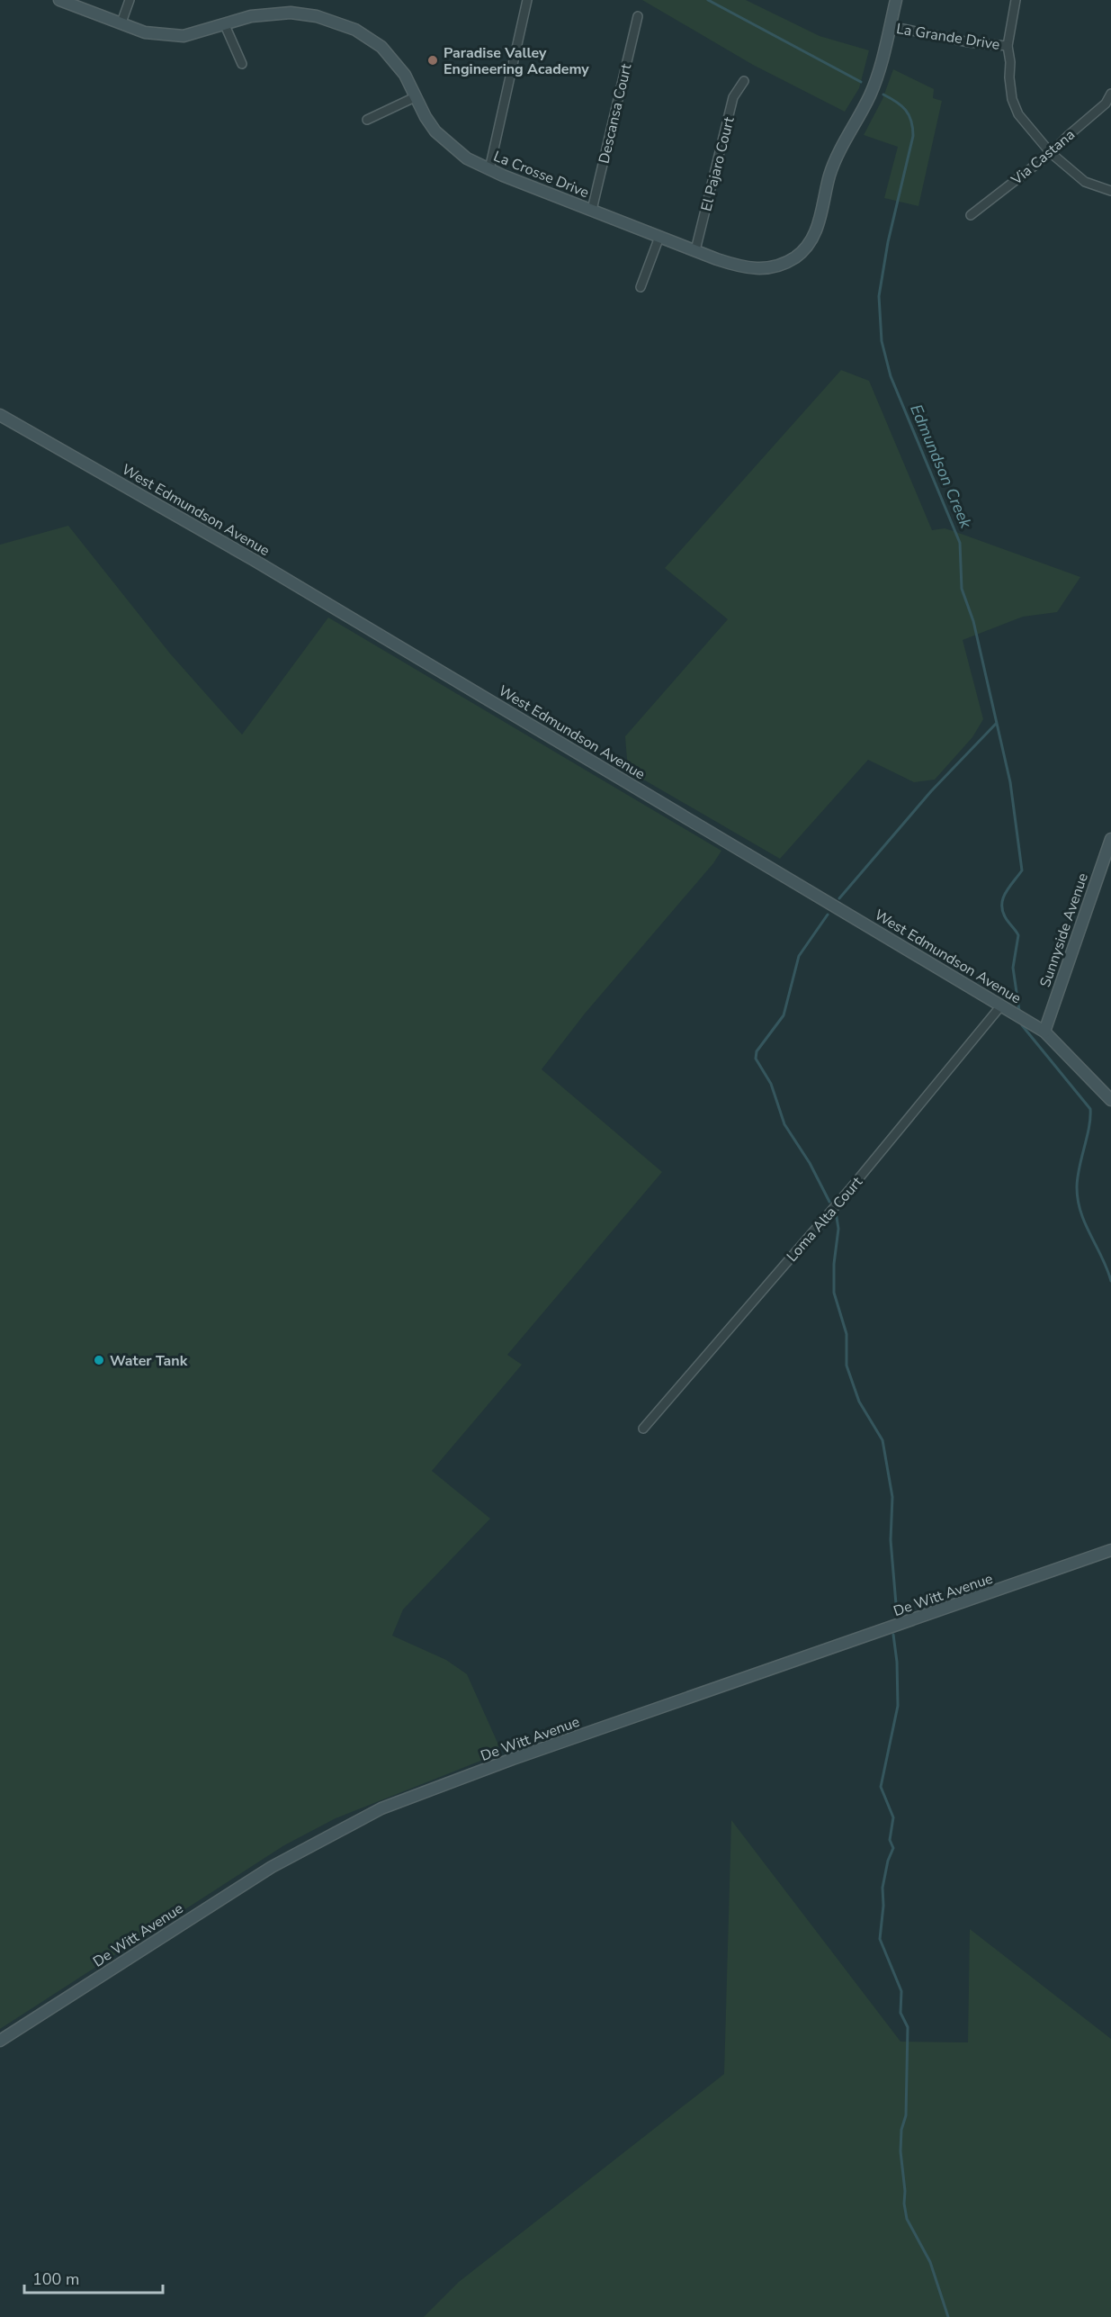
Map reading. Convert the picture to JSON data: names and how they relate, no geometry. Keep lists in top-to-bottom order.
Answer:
{
  "streets": {
    "street": [
      "La Grande Drive",
      "Descansa Court",
      "Via Castana",
      "El Pajaro Court",
      "La Crosse Drive",
      "West Edmundson Avenue",
      "Sunnyside Avenue",
      "Loma Alta Court",
      "De Witt Avenue"
    ]
  },
  "crossings": [
    ["La Grande Drive", "La Crosse Drive"],
    ["Descansa Court", "La Crosse Drive"],
    ["El Pajaro Court", "La Crosse Drive"],
    ["West Edmundson Avenue", "Sunnyside Avenue"],
    ["West Edmundson Avenue", "Loma Alta Court"]
  ],
  "water": ["Edmundson Creek"],
  "places": ["Paradise Valley Engineering Academy", "Water Tank"],
  "scale_bar": "100 m"
}
